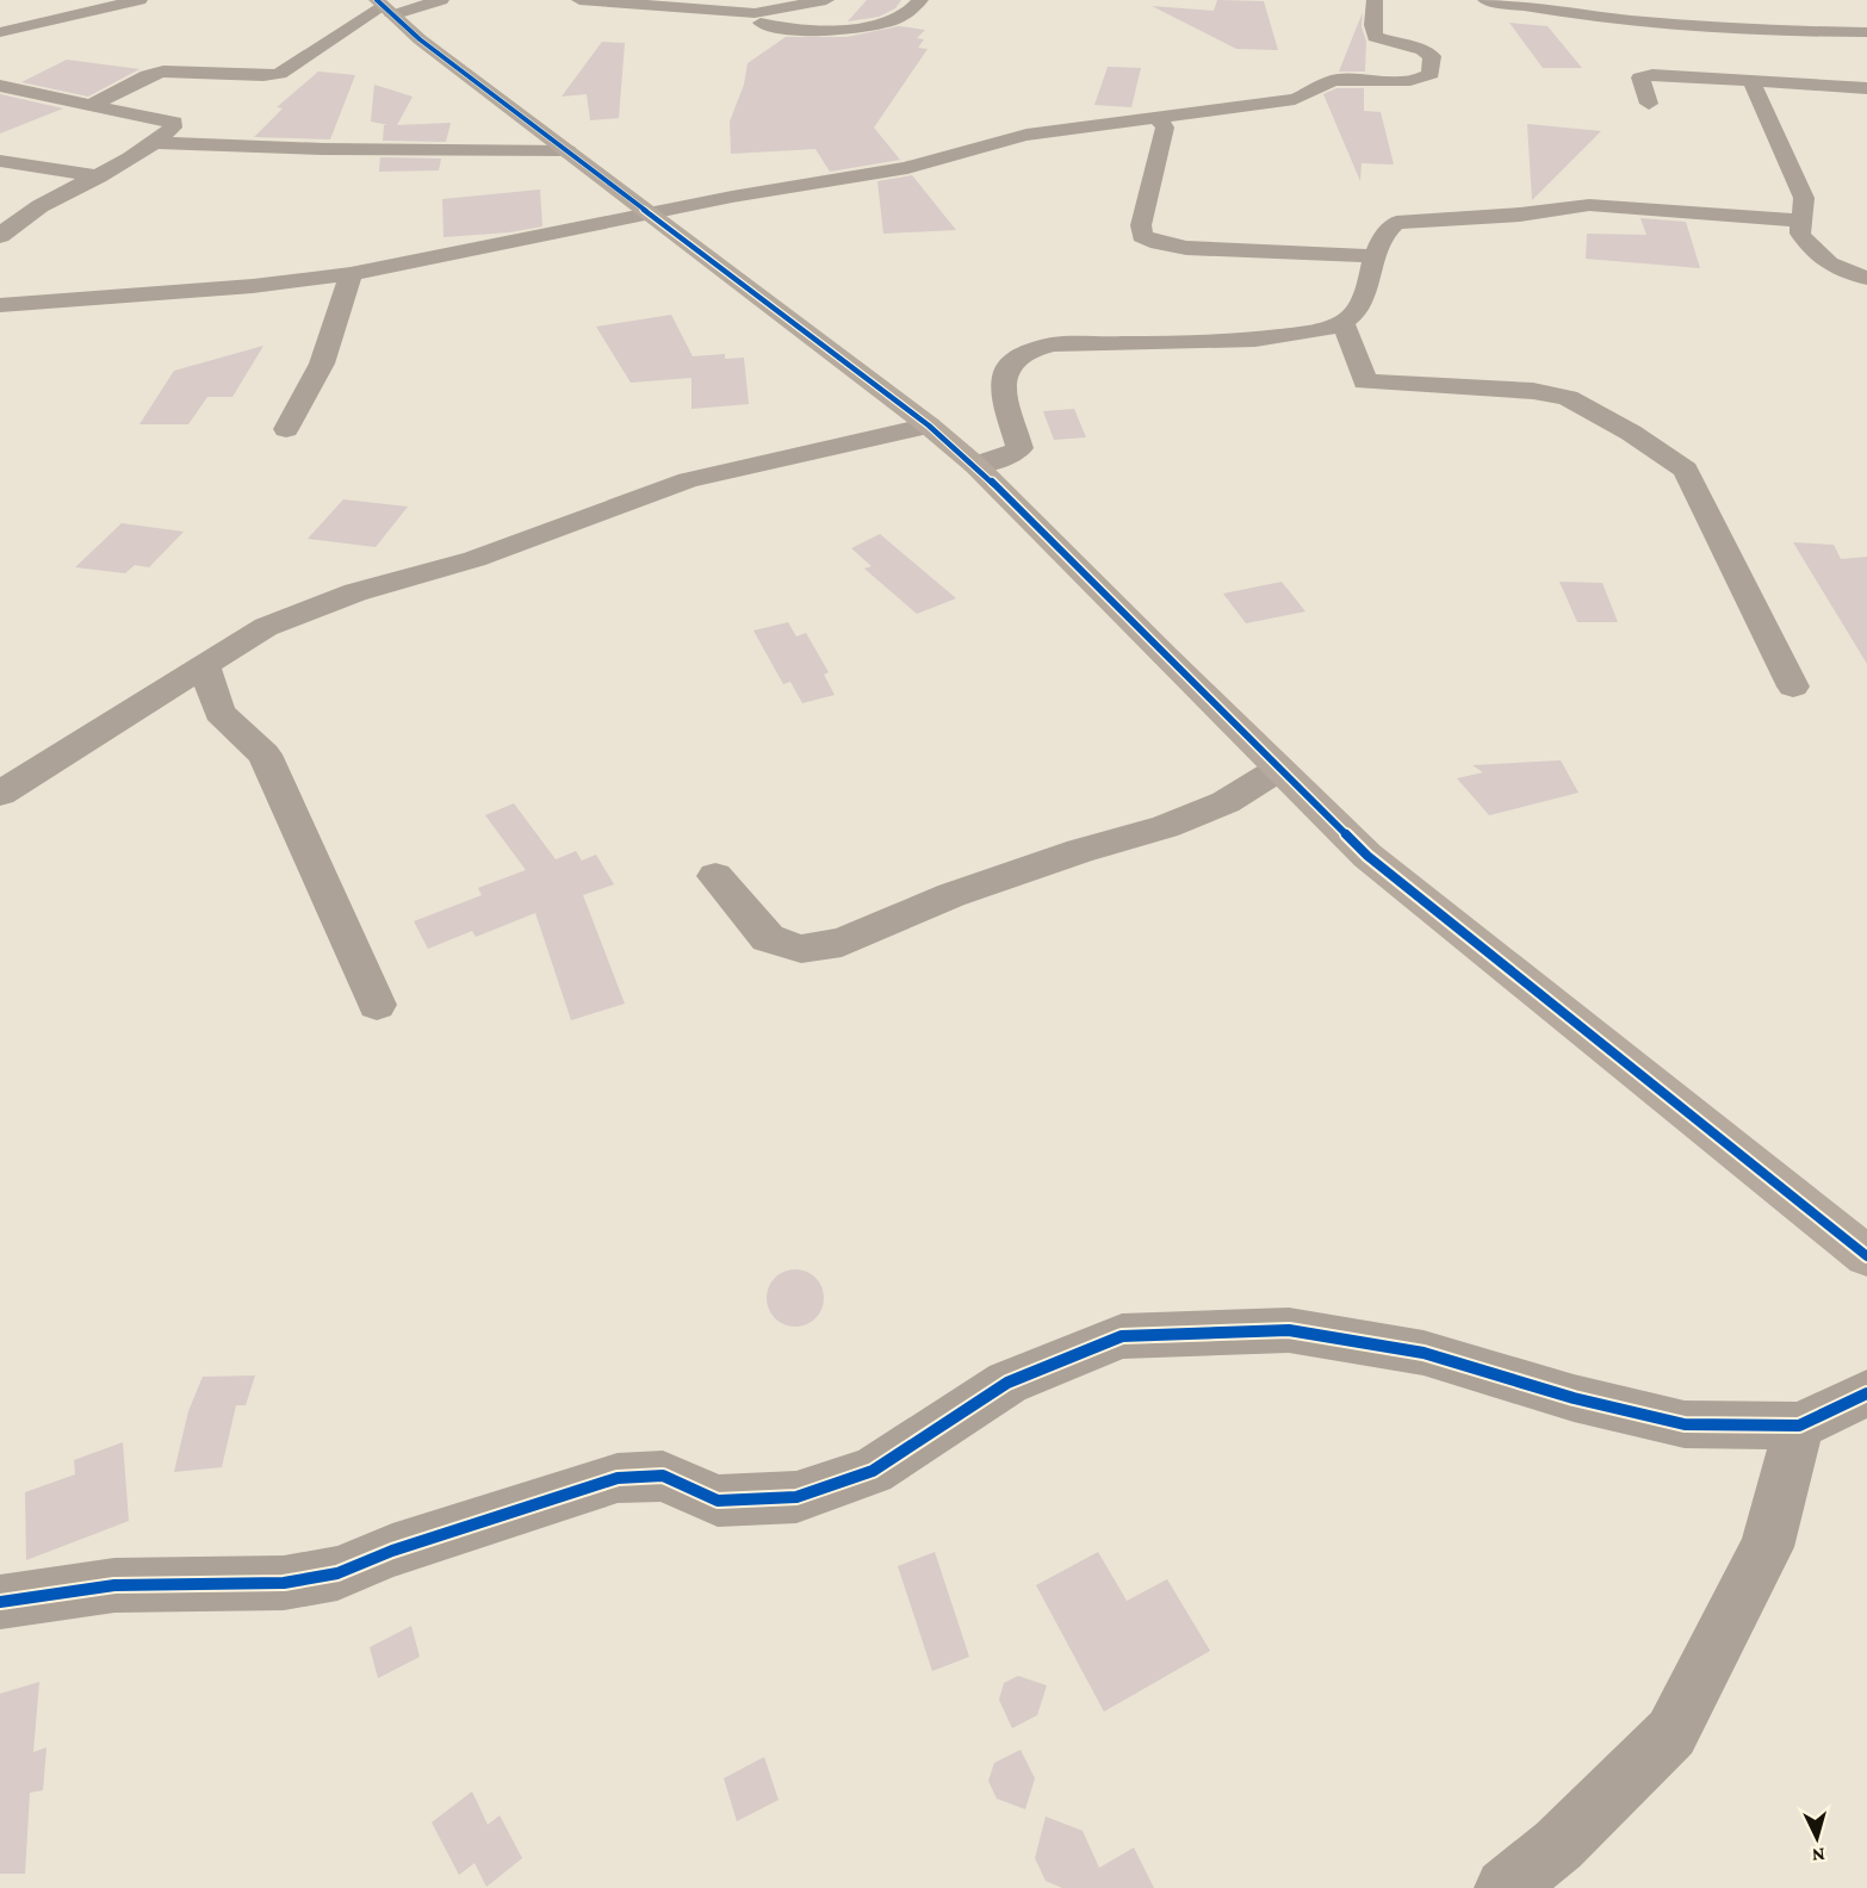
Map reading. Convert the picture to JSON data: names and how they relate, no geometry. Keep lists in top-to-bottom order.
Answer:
{
  "north": "bottom"
}
